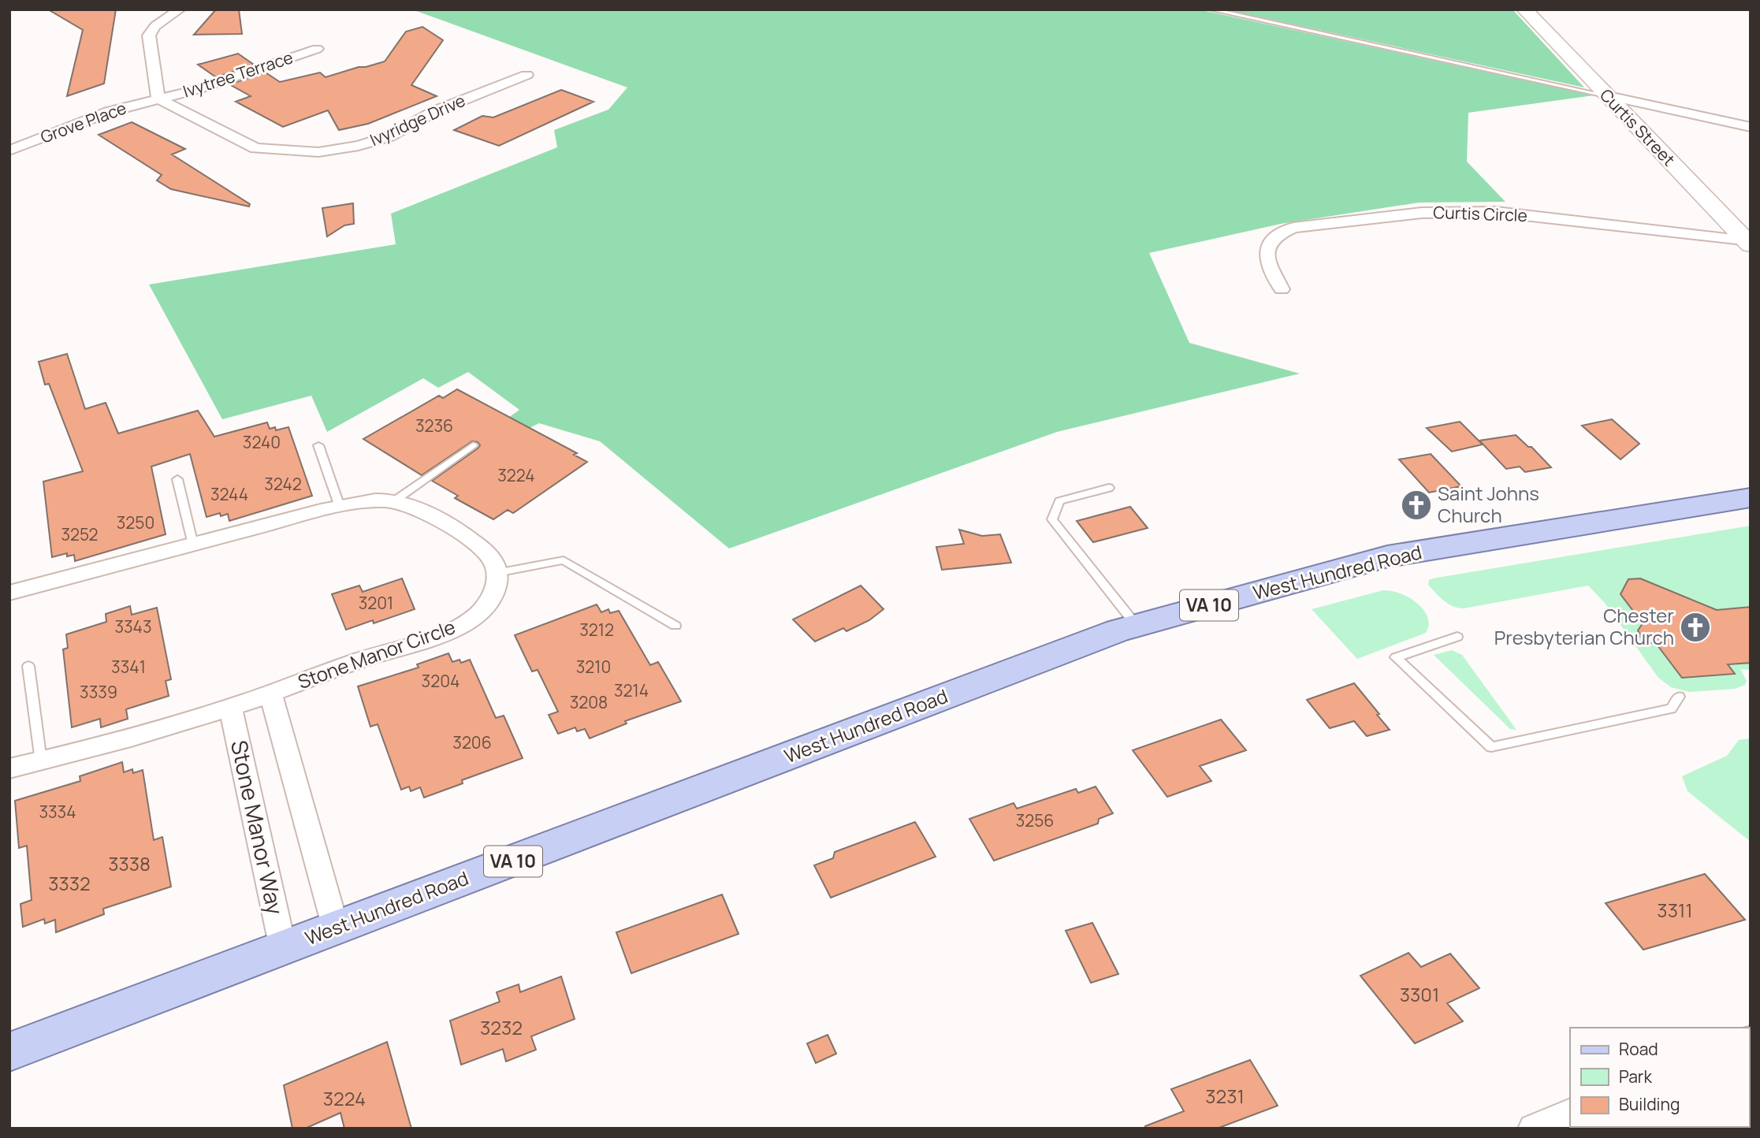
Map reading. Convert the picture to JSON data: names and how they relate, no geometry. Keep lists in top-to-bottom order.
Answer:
{
  "streets": {
    "main road": ["West Hundred Road", "VA 10"],
    "street": [
      "Ivytree Terrace",
      "Ivyridge Drive",
      "Grove Place",
      "Curtis Street",
      "Curtis Circle",
      "Stone Manor Circle",
      "Stone Manor Way"
    ]
  },
  "crossings": [
    ["Ivytree Terrace", "Ivyridge Drive"],
    ["Ivytree Terrace", "Grove Place"],
    ["Ivyridge Drive", "Grove Place"],
    ["Curtis Street", "Curtis Circle"],
    ["West Hundred Road", "Stone Manor Way"],
    ["Stone Manor Circle", "Stone Manor Way"]
  ],
  "places": {
    "church": ["Saint Johns Church", "Chester Presbyterian Church"]
  },
  "house_numbers": [
    "3236",
    "3240",
    "3224",
    "3242",
    "3244",
    "3250",
    "3252",
    "3201",
    "3343",
    "3212",
    "3341",
    "3210",
    "3204",
    "3214",
    "3339",
    "3208",
    "3206",
    "3334",
    "3256",
    "3338",
    "3332",
    "3311",
    "3301",
    "3232",
    "3231",
    "3224"
  ],
  "legend": ["Road", "Park", "Building"]
}
